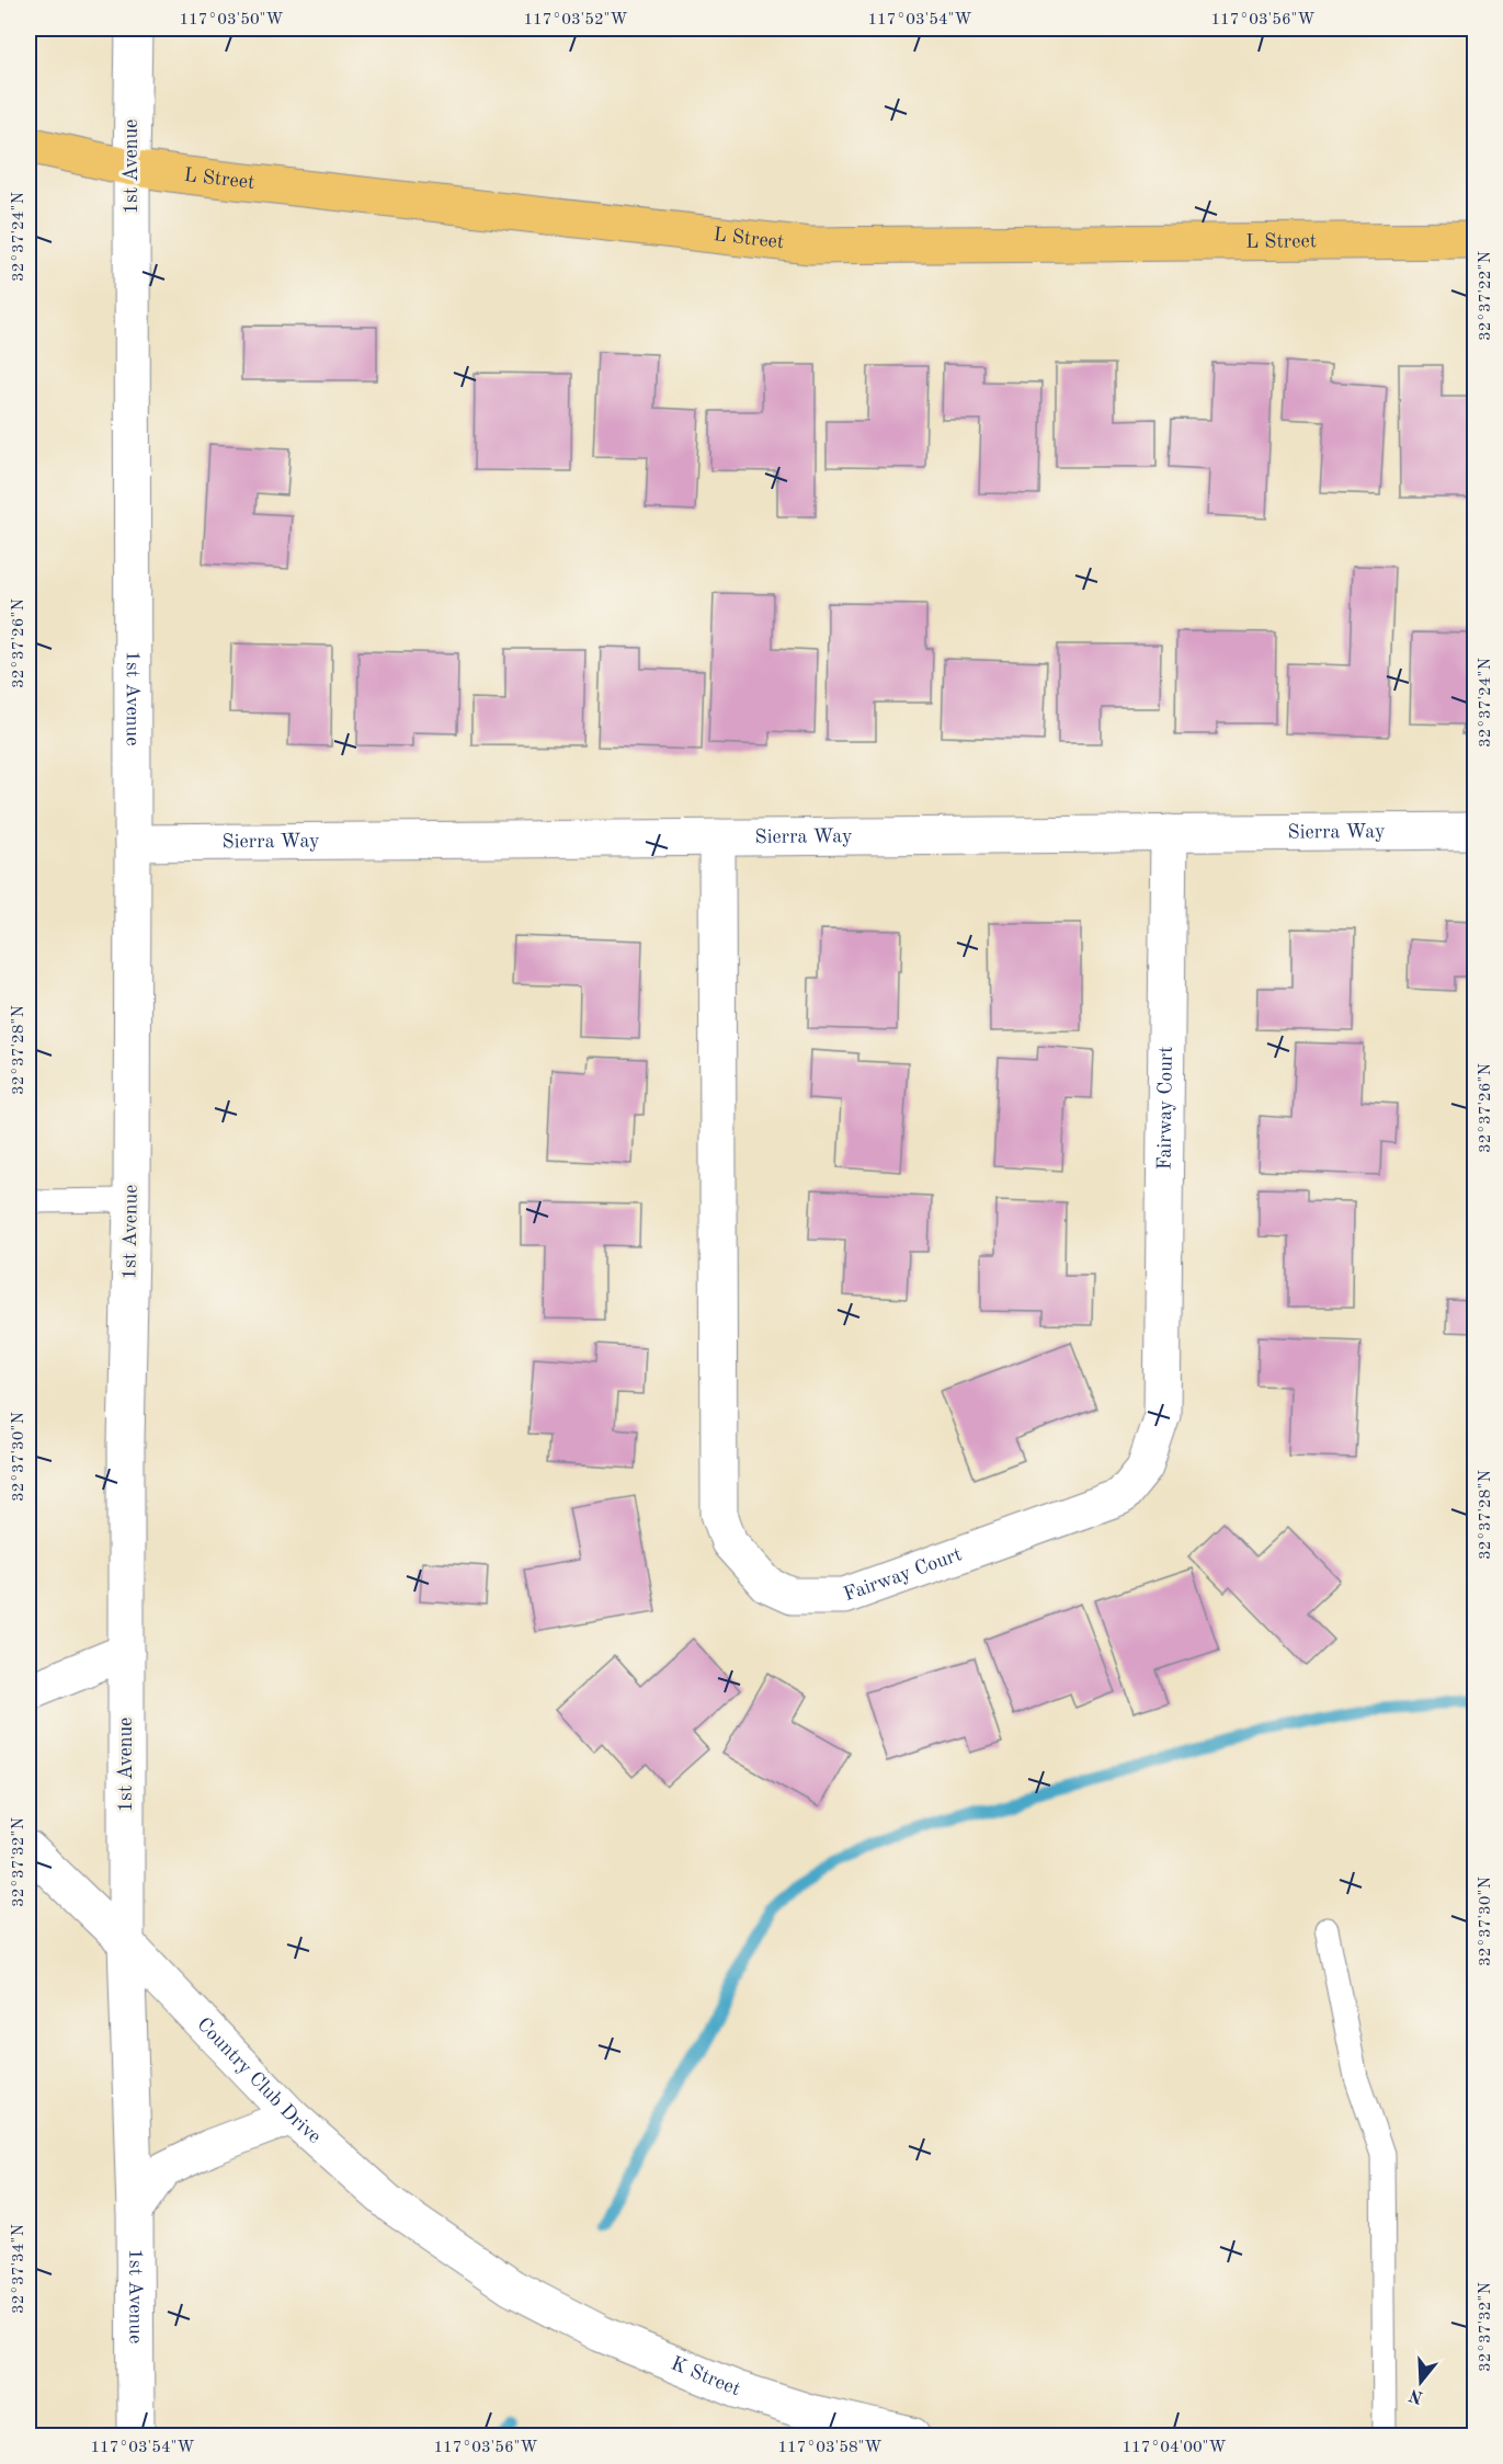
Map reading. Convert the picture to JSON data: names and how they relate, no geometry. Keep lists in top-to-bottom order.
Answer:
{
  "streets": {
    "main road": ["L Street"],
    "street": [
      "1st Avenue",
      "Sierra Way",
      "Fairway Court",
      "Country Club Drive",
      "K Street"
    ]
  },
  "crossings": [
    ["1st Avenue", "L Street"],
    ["1st Avenue", "Sierra Way"],
    ["1st Avenue", "Country Club Drive"],
    ["Sierra Way", "Fairway Court"],
    ["Country Club Drive", "K Street"]
  ],
  "north": "bottom",
  "coordinates": [
    "117°03'50\"W",
    "117°03'52\"W",
    "117°03'54\"W",
    "117°03'56\"W",
    "32°37'24\"N",
    "32°37'22\"N",
    "32°37'26\"N",
    "32°37'28\"N",
    "32°37'30\"N",
    "32°37'32\"N",
    "32°37'34\"N",
    "117°03'58\"W",
    "117°04'00\"W"
  ]
}
